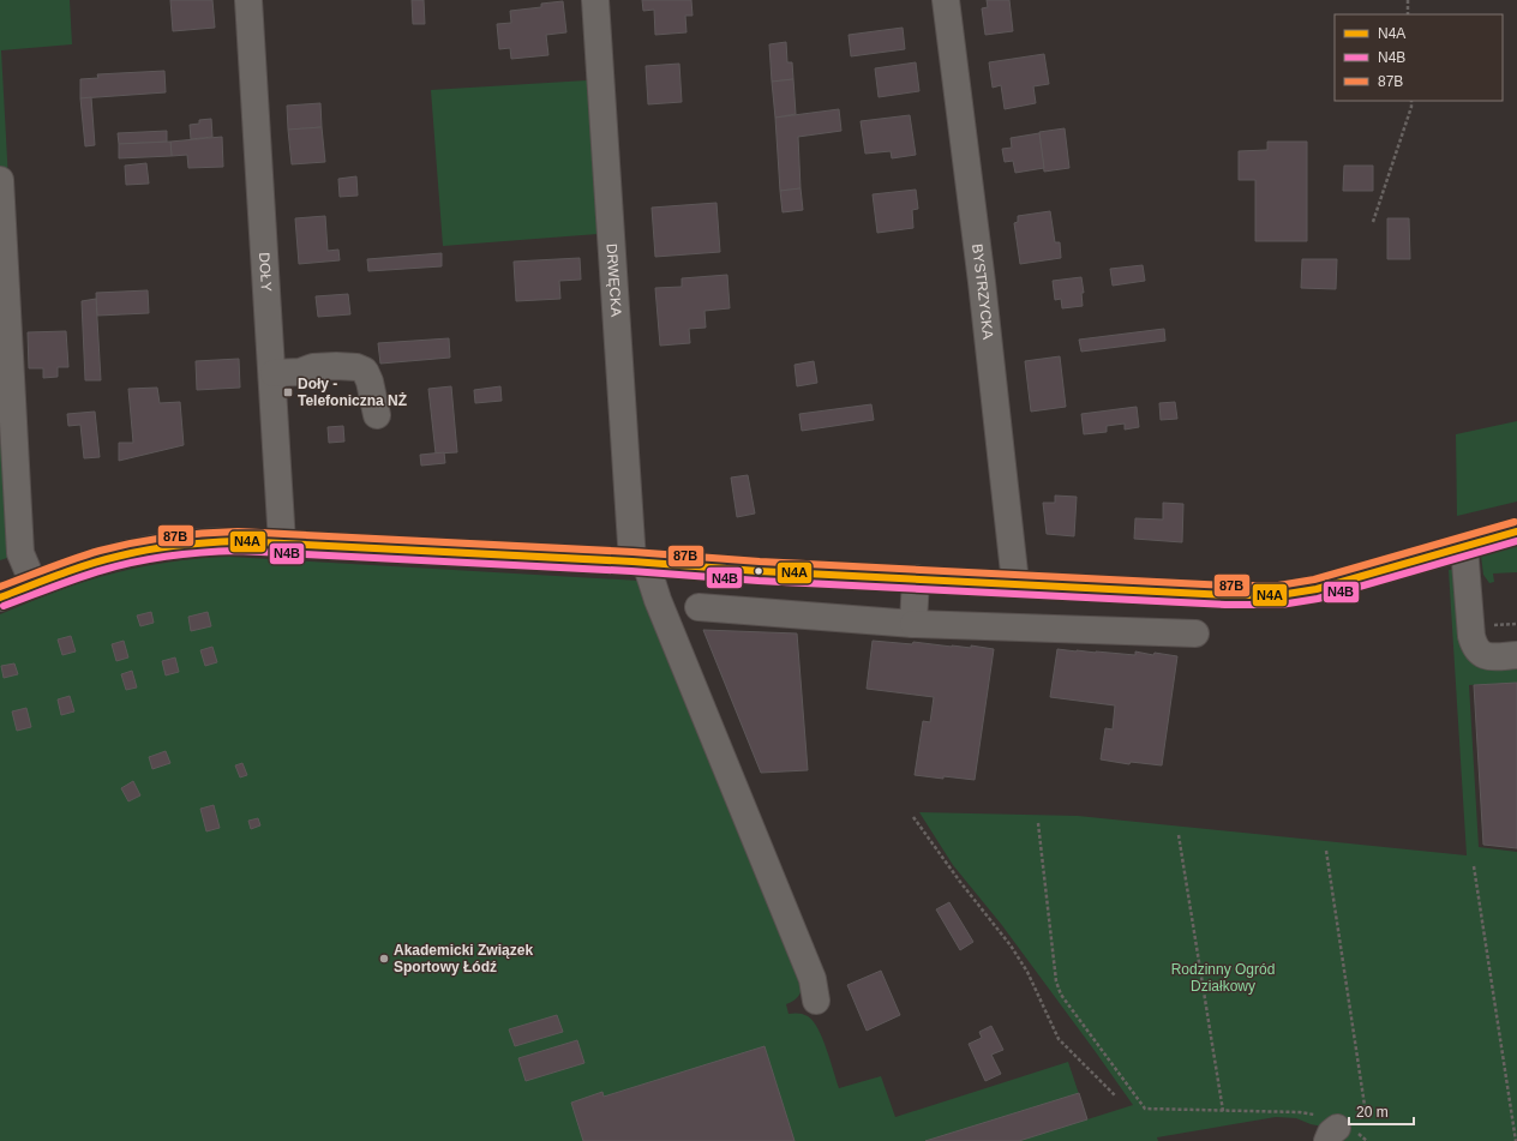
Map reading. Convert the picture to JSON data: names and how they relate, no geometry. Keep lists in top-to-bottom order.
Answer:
{
  "streets": {
    "street": ["DOŁY", "DRWĘCKA", "BYSTRZYCKA"]
  },
  "parks": ["Rodzinny Ogród Działkowy"],
  "places": {
    "transit": ["Doły - Telefoniczna NŻ"],
    "other": ["Akademicki Związek Sportowy Łódź"]
  },
  "lines": ["transit line 87B", "transit line N4A", "transit line N4B"],
  "legend": ["N4A", "N4B", "87B"],
  "scale_bar": "20 m"
}
